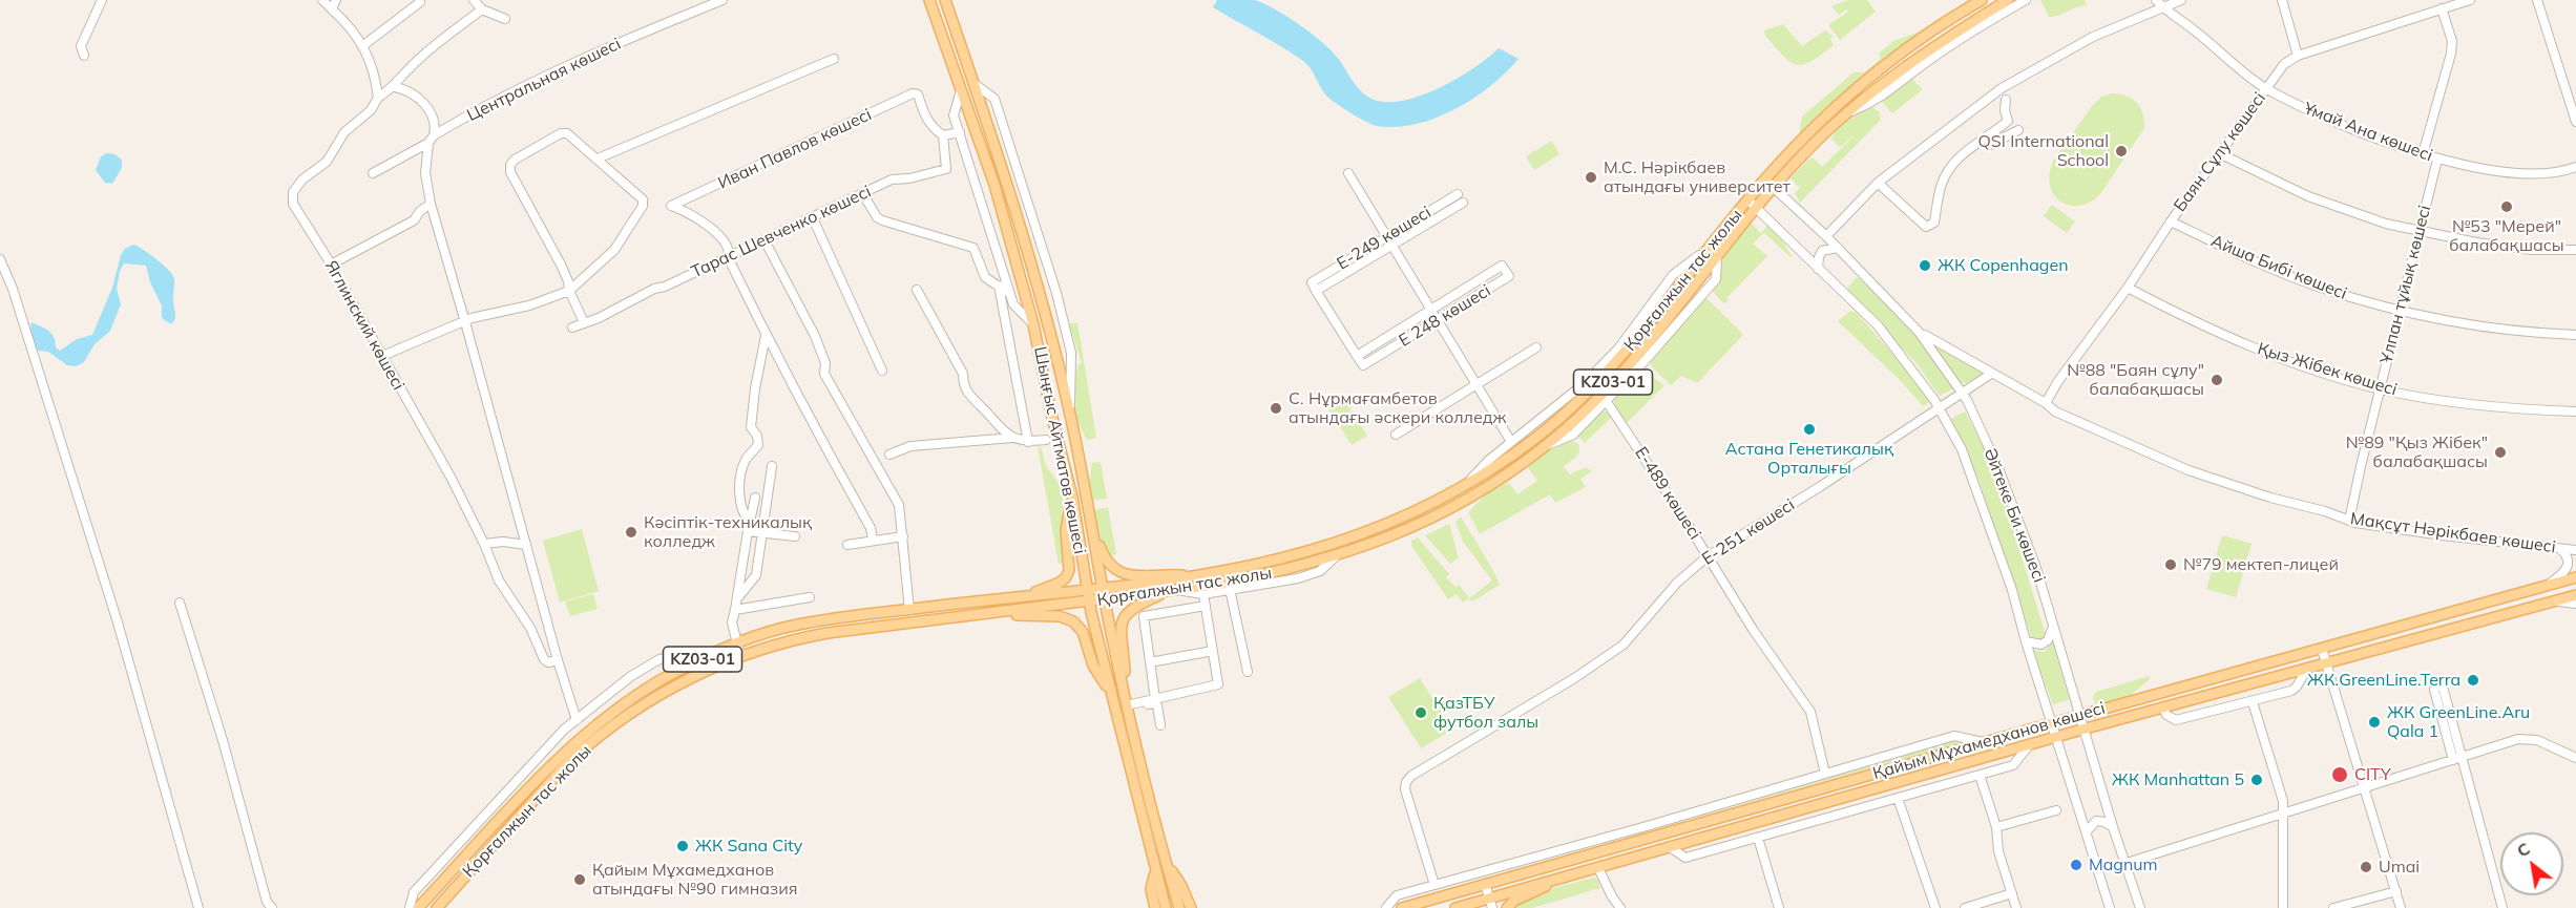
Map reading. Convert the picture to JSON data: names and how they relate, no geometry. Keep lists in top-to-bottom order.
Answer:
{
  "streets": {
    "main road": [
      "Қорғалжын тас жолы",
      "KZ03-01",
      "Шыңғыс Айтматов көшесі",
      "Қайым Мұхамедханов көшесі"
    ],
    "street": [
      "Центральная көшесі",
      "Ұмай Ана көшесі",
      "Иван Павлов көшесі",
      "Баян Сұлу көшесі",
      "Тарас Шевченко көшесі",
      "Е-249 көшесі",
      "Айша Бибі көшесі",
      "Ұлпан тұйық көшесі",
      "Е 248 көшесі",
      "Яглинский көшесі",
      "Қыз Жібек көшесі",
      "Е-489 көшесі",
      "Әйтеке Би көшесі",
      "Е-251 көшесі",
      "Мақсұт Нәрікбаев көшесі"
    ]
  },
  "crossings": [
    ["Ұмай Ана көшесі", "Баян Сұлу көшесі"],
    ["Ұмай Ана көшесі", "Ұлпан тұйық көшесі"],
    ["Иван Павлов көшесі", "Тарас Шевченко көшесі"],
    ["Баян Сұлу көшесі", "Айша Бибі көшесі"],
    ["Баян Сұлу көшесі", "Қыз Жібек көшесі"],
    ["Баян Сұлу көшесі", "Мақсұт Нәрікбаев көшесі"],
    ["Айша Бибі көшесі", "Ұлпан тұйық көшесі"],
    ["Қорғалжын тас жолы", "Шыңғыс Айтматов көшесі"],
    ["Қорғалжын тас жолы", "Әйтеке Би көшесі"],
    ["Ұлпан тұйық көшесі", "Қыз Жібек көшесі"],
    ["Ұлпан тұйық көшесі", "Мақсұт Нәрікбаев көшесі"],
    ["Е-489 көшесі", "Е-251 көшесі"],
    ["Әйтеке Би көшесі", "Е-251 көшесі"],
    ["Әйтеке Би көшесі", "Мақсұт Нәрікбаев көшесі"],
    ["Әйтеке Би көшесі", "Қайым Мұхамедханов көшесі"],
    ["Е-251 көшесі", "Мақсұт Нәрікбаев көшесі"]
  ],
  "places": [
    "QSI International School",
    "М.С. Нәрікбаев атындағы университет",
    "№53 \"Мерей\" балабақшасы",
    "ЖК Copenhagen",
    "№88 \"Баян сұлу\" балабақшасы",
    "С. Нұрмағамбетов атындағы әскери колледж",
    "Астана Генетикалық Орталығы",
    "№89 \"Қыз Жібек\" балабақшасы",
    "Кәсіптік-техникалық колледж",
    "№79 мектеп-лицей",
    "ЖК.GreenLine.Terra",
    "ҚазТБУ футбол залы",
    "ЖК GreenLine.Aru Qala 1",
    "CITY",
    "ЖК Manhattan 5",
    "ЖК Sana City",
    "Magnum",
    "Umai",
    "Қайым Мұхамедханов атындағы №90 гимназия"
  ],
  "north": "top left"
}
